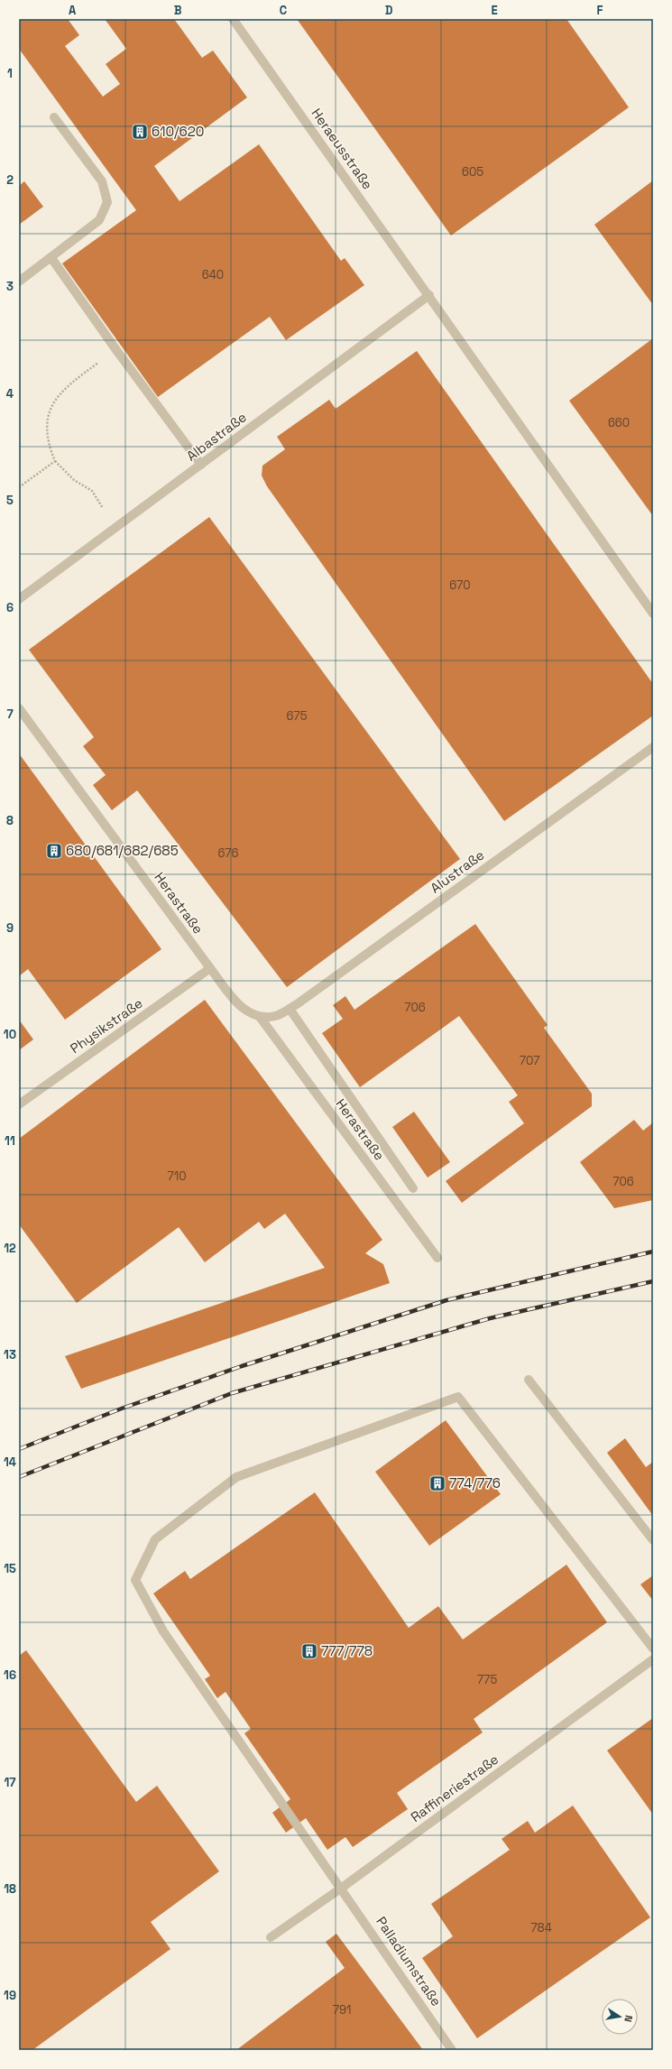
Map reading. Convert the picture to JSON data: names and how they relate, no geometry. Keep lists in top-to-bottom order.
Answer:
{
  "streets": {
    "lane": [
      "Heraeusstraße",
      "Albastraße",
      "Alustraße",
      "Herastraße",
      "Physikstraße",
      "Raffineriestraße",
      "Palladiumstraße"
    ]
  },
  "crossings": [
    ["Heraeusstraße", "Albastraße"],
    ["Alustraße", "Herastraße"],
    ["Herastraße", "Physikstraße"],
    ["Raffineriestraße", "Palladiumstraße"]
  ],
  "places": {
    "building": [
      "610/620",
      "680/681/682/685",
      "774/776",
      "777/778"
    ]
  },
  "house_numbers": [
    "605",
    "640",
    "660",
    "670",
    "675",
    "676",
    "706",
    "707",
    "710",
    "706",
    "775",
    "784",
    "791"
  ],
  "north": "right",
  "grid": {
    "columns": [
      "A",
      "B",
      "C",
      "D",
      "E",
      "F"
    ],
    "rows": [
      "1",
      "2",
      "3",
      "4",
      "5",
      "6",
      "7",
      "8",
      "9",
      "10",
      "11",
      "12",
      "13",
      "14",
      "15",
      "16",
      "17",
      "18",
      "19"
    ]
  }
}
